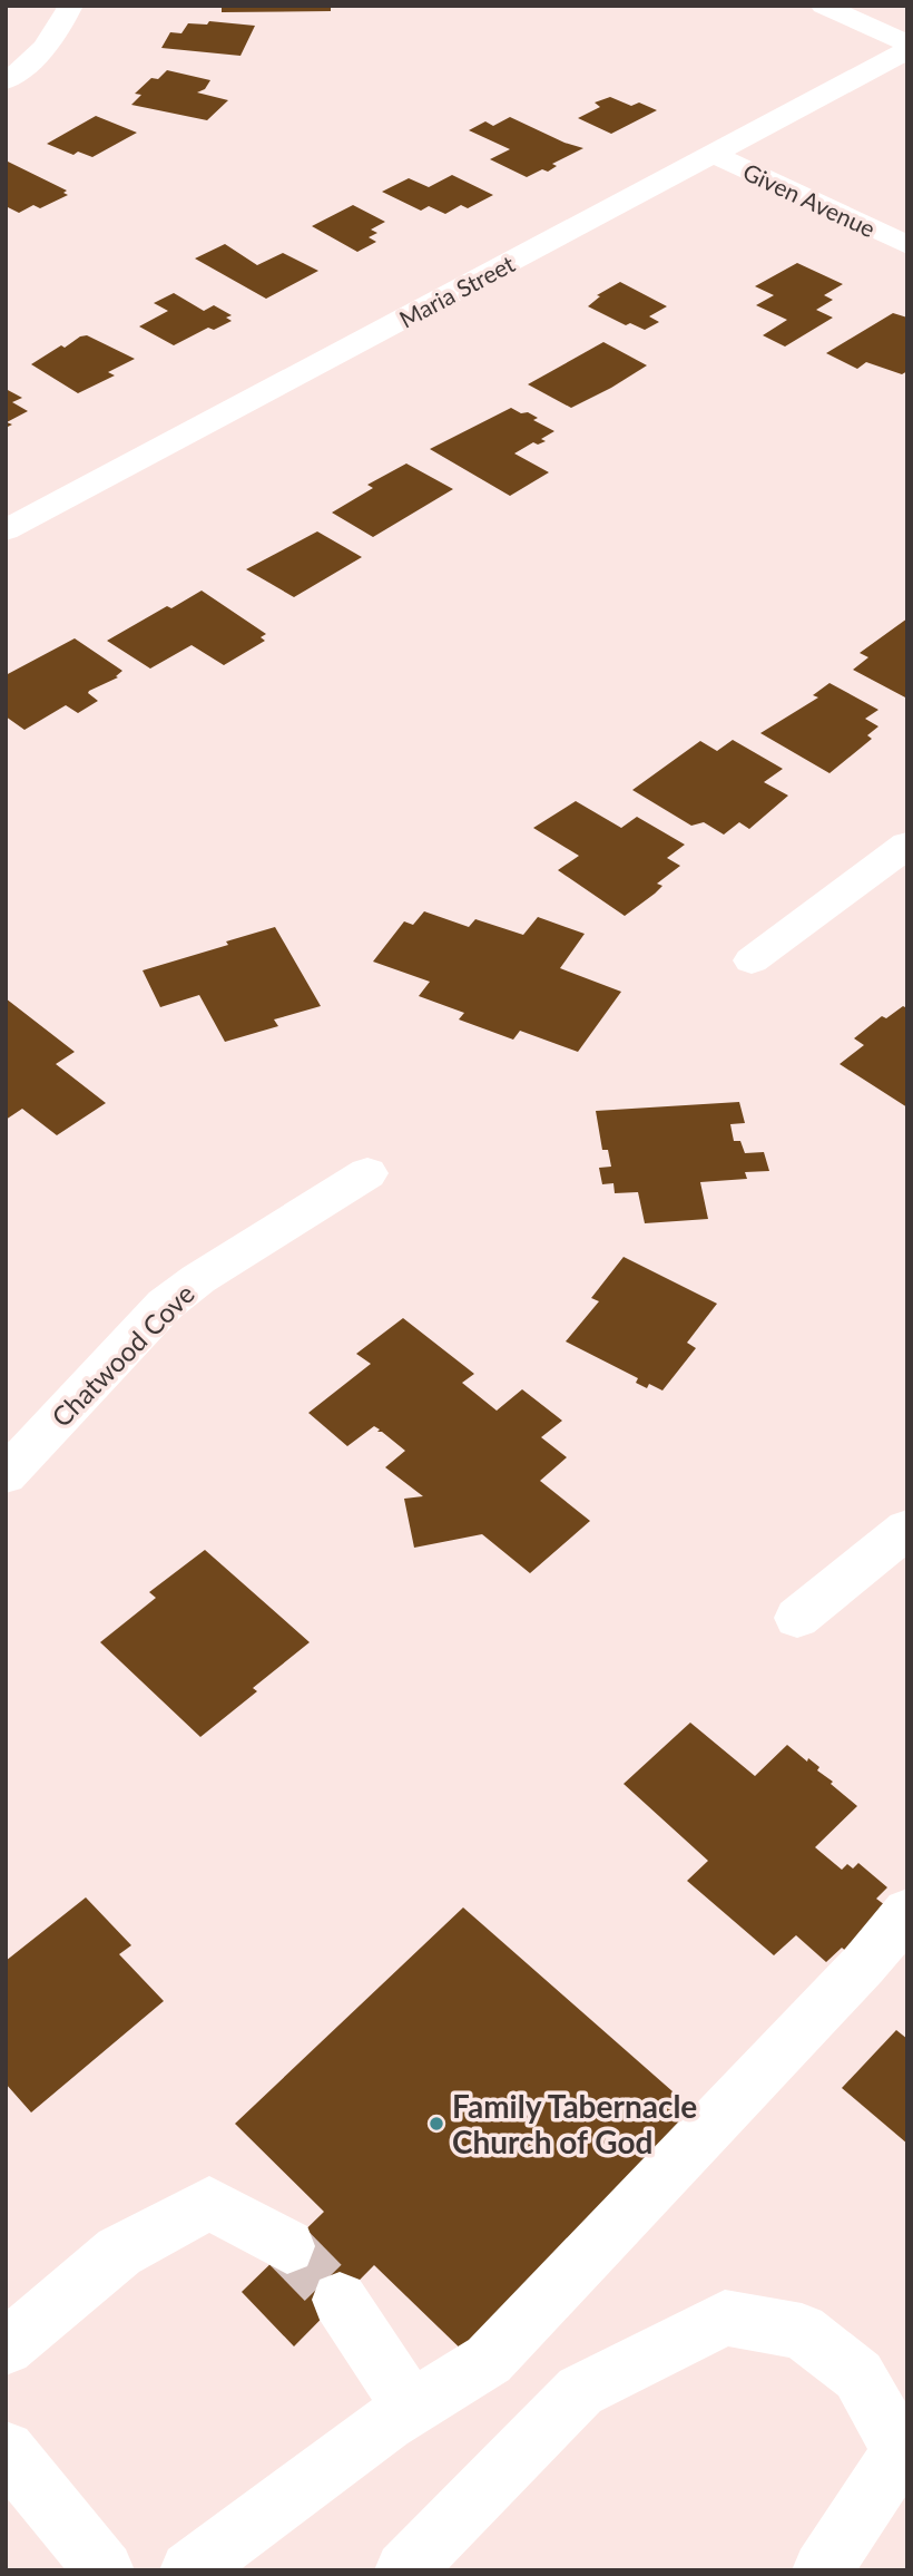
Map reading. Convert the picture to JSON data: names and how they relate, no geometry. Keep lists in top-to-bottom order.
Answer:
{
  "streets": {
    "street": ["Given Avenue", "Maria Street", "Chatwood Cove"]
  },
  "crossings": [
    ["Given Avenue", "Maria Street"]
  ],
  "places": ["Family Tabernacle Church of God"]
}
